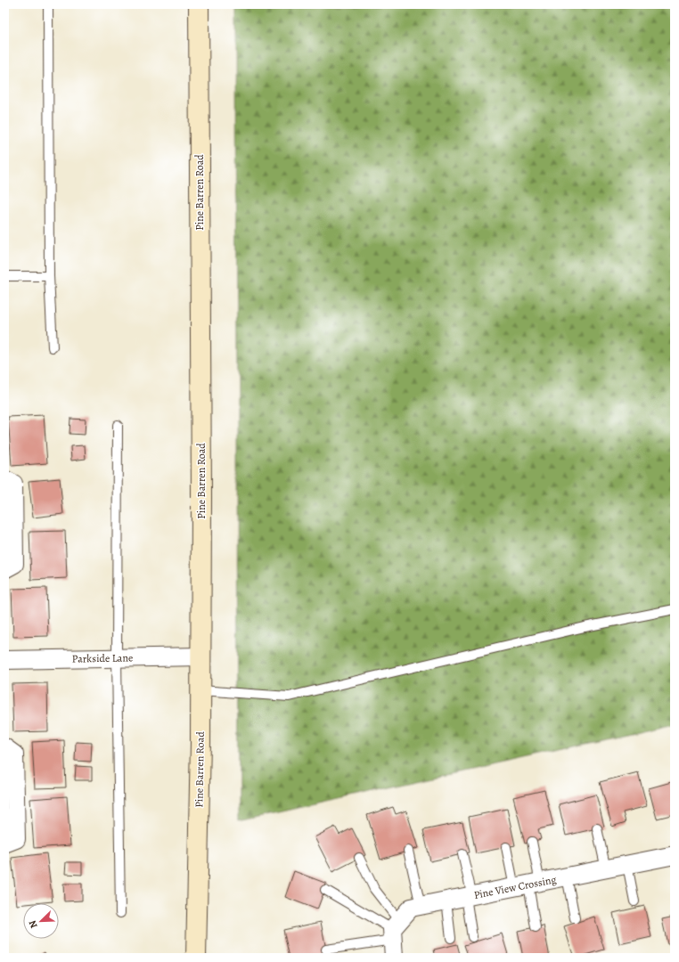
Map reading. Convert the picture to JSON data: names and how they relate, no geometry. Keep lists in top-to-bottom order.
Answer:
{
  "streets": {
    "main road": ["Pine Barren Road"],
    "street": ["Parkside Lane", "Pine View Crossing"]
  },
  "crossings": [
    ["Pine Barren Road", "Parkside Lane"]
  ],
  "north": "bottom left"
}
